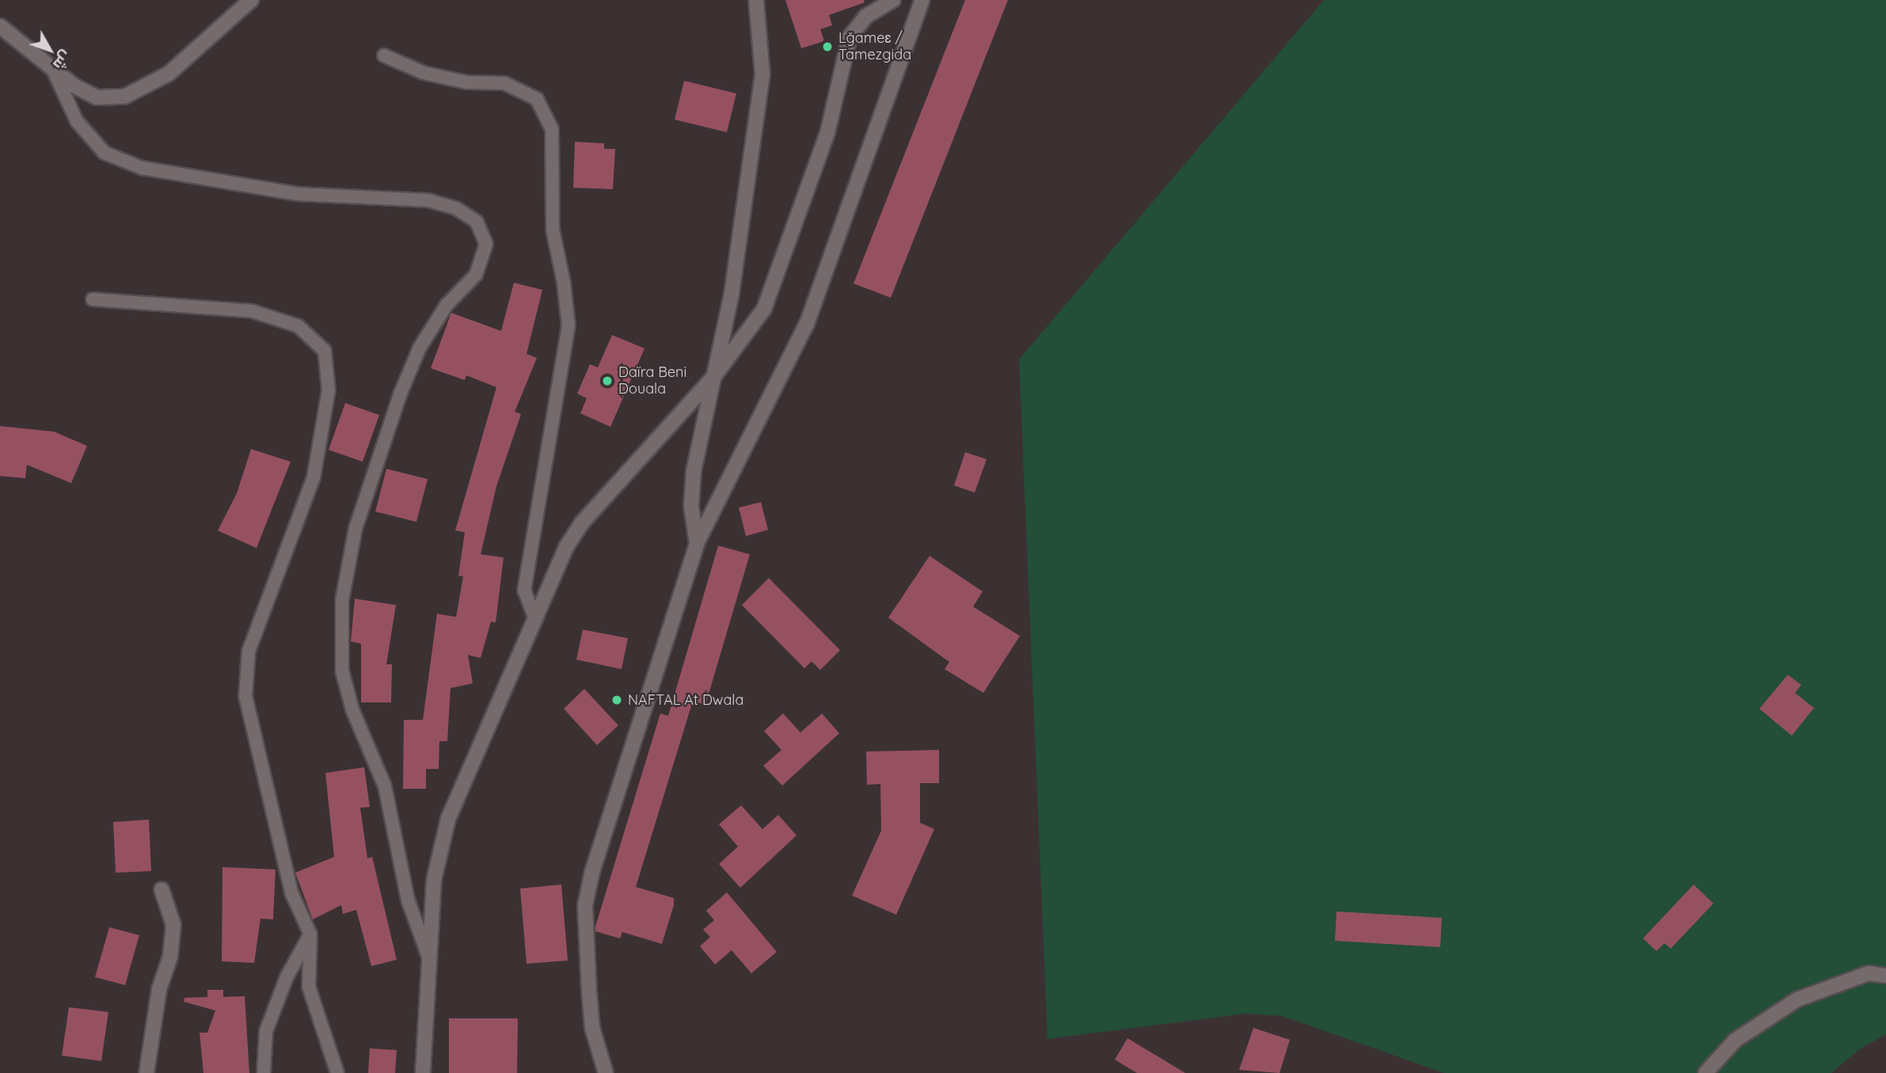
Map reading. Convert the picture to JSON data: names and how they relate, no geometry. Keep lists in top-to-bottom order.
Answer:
{
  "places": ["Lǧameɛ / Tamezgida", "Daïra Beni Douala", "NAFTAL At Dwala"],
  "north": "bottom right"
}
